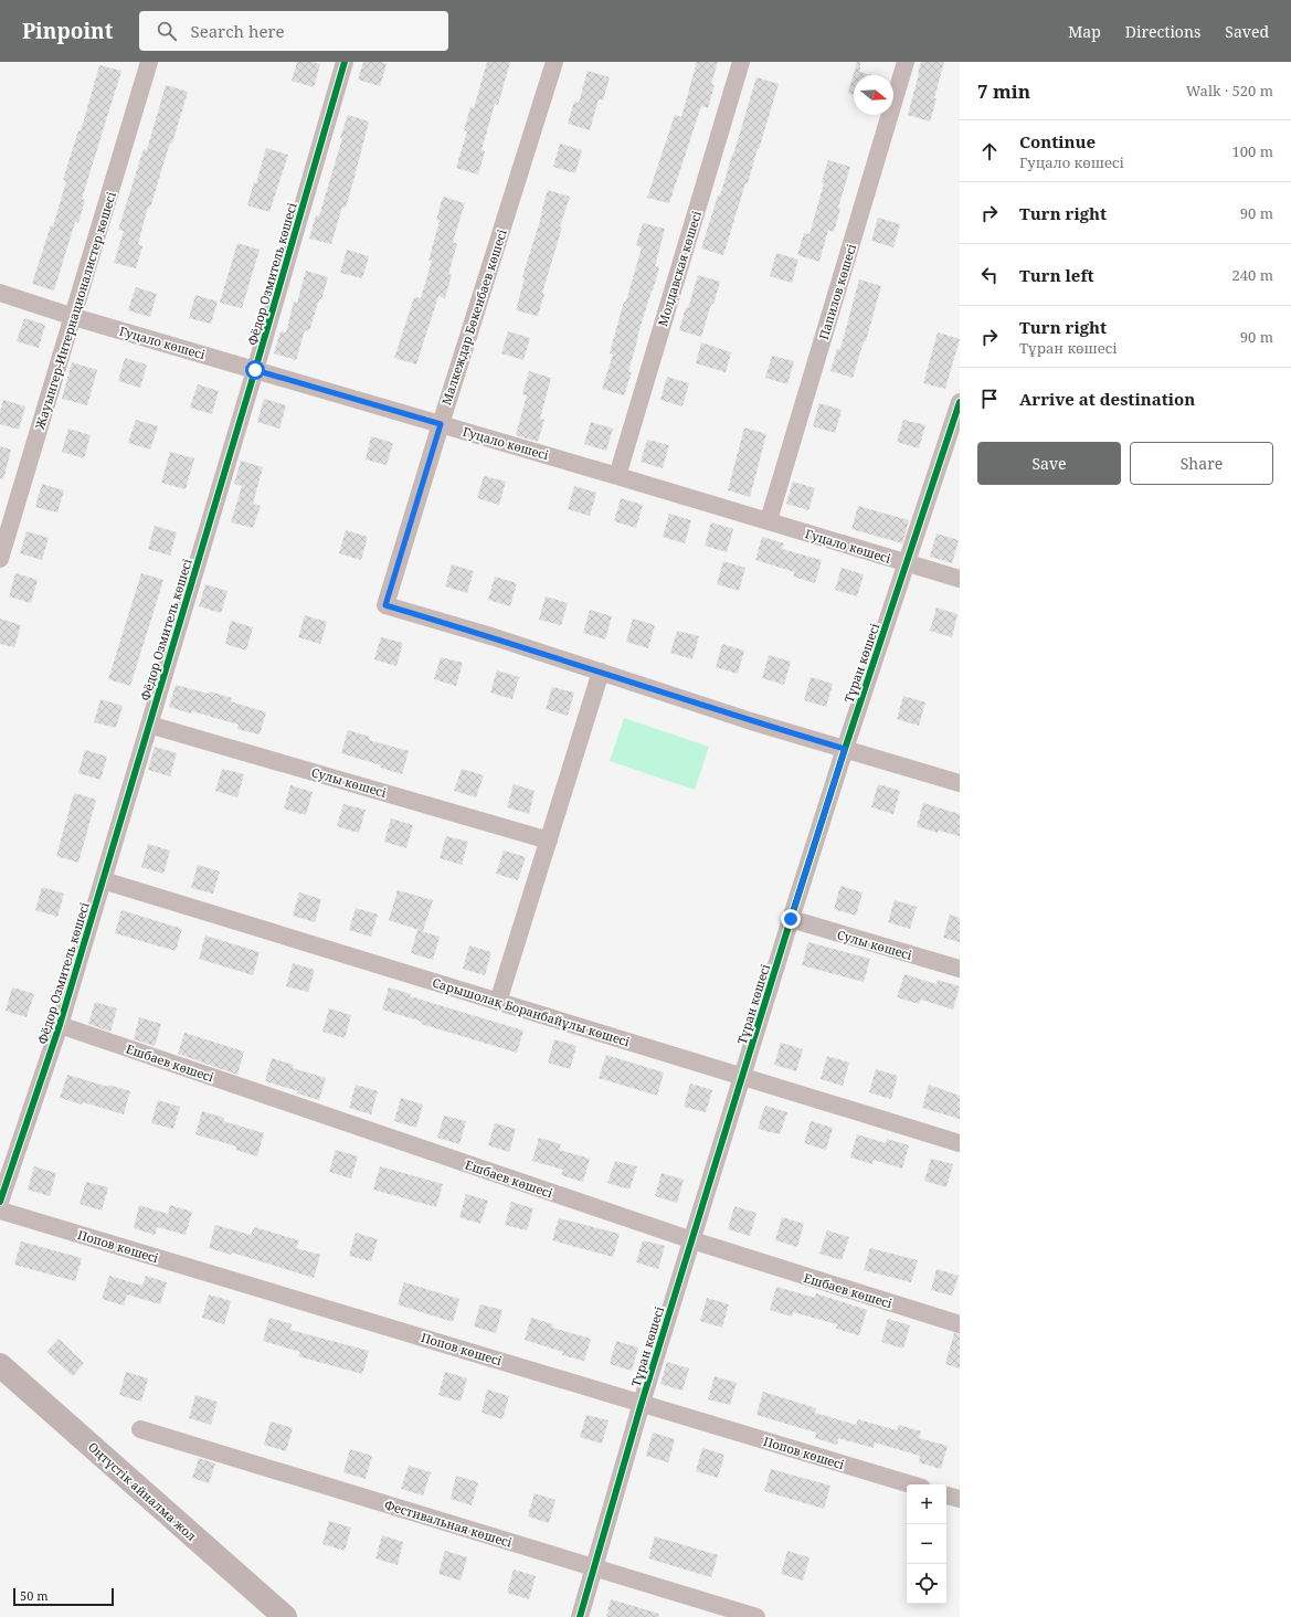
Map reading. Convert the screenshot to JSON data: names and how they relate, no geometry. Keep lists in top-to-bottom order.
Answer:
{
  "streets": {
    "highway": ["Оңтүстік айналма жол"],
    "street": [
      "Молдавская көшесі",
      "Фёдор Озмитель көшесі",
      "Папилов көшесі",
      "Жауынгер-Интернационалистер көшесі",
      "Малкеждар Бөкенбаев көшесі",
      "Гуцало көшесі",
      "Тұран көшесі",
      "Сулы көшесі",
      "Сарышолақ Боранбайұлы көшесі",
      "Ешбаев көшесі",
      "Попов көшесі",
      "Фестивальная көшесі"
    ]
  },
  "crossings": [
    ["Молдавская көшесі", "Гуцало көшесі"],
    ["Фёдор Озмитель көшесі", "Гуцало көшесі"],
    ["Фёдор Озмитель көшесі", "Сулы көшесі"],
    ["Фёдор Озмитель көшесі", "Сарышолақ Боранбайұлы көшесі"],
    ["Фёдор Озмитель көшесі", "Ешбаев көшесі"],
    ["Папилов көшесі", "Гуцало көшесі"],
    ["Жауынгер-Интернационалистер көшесі", "Гуцало көшесі"],
    ["Малкеждар Бөкенбаев көшесі", "Гуцало көшесі"],
    ["Малкеждар Бөкенбаев көшесі", "Тұран көшесі"],
    ["Гуцало көшесі", "Тұран көшесі"],
    ["Тұран көшесі", "Сулы көшесі"],
    ["Тұран көшесі", "Сарышолақ Боранбайұлы көшесі"],
    ["Тұран көшесі", "Ешбаев көшесі"],
    ["Тұран көшесі", "Попов көшесі"],
    ["Тұран көшесі", "Фестивальная көшесі"]
  ],
  "scale_bar": "50 m",
  "north": "right",
  "page": {
    "header": "Pinpoint",
    "search": "Search here",
    "nav": ["Map", "Directions", "Saved"],
    "heading": ["7 min", "Walk · 520 m"],
    "list": [
      ["Continue", "Гуцало көшесі", "100 m"],
      ["Turn right", "90 m"],
      ["Turn left", "240 m"],
      ["Turn right", "Тұран көшесі", "90 m"],
      "Arrive at destination"
    ],
    "buttons": ["Save", "Share"],
    "map_buttons": ["+", "−"],
    "scale": "50 m"
  }
}
